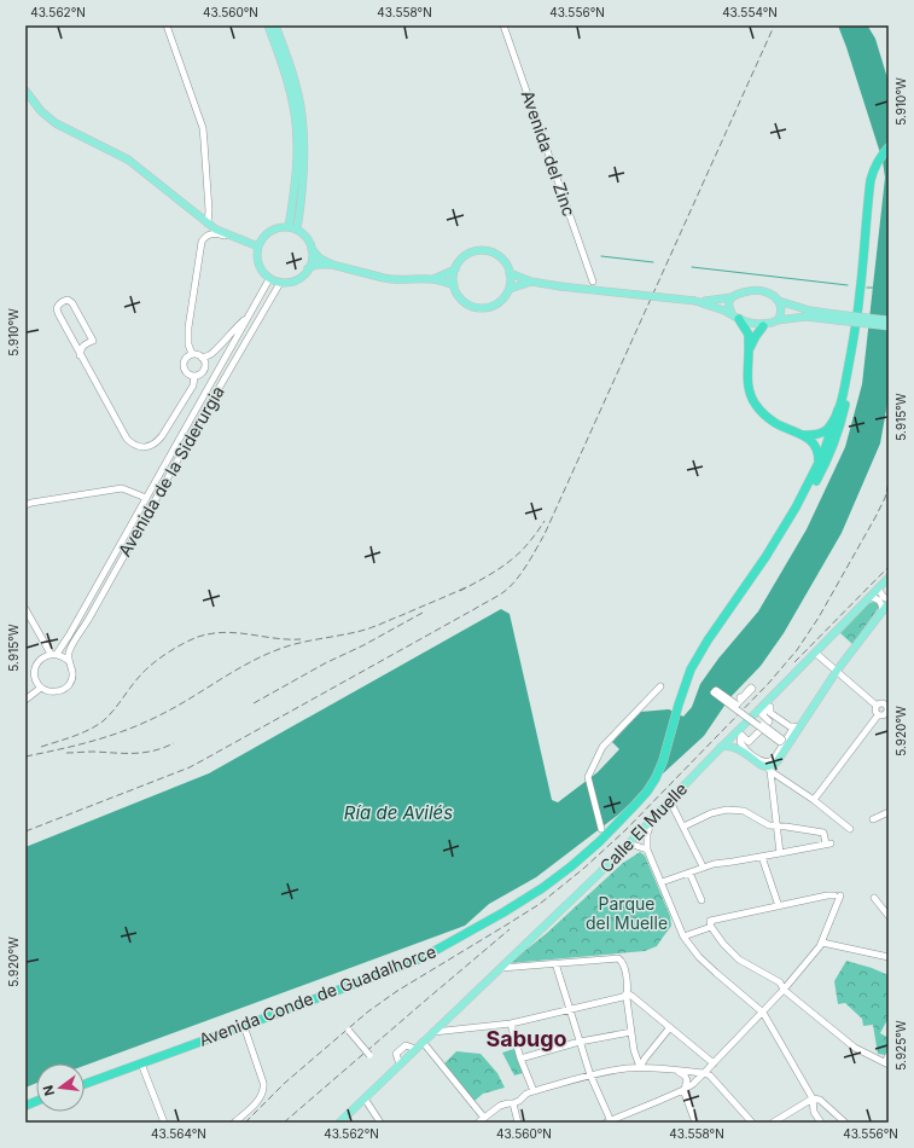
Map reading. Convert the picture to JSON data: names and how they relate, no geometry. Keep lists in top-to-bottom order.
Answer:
{
  "streets": {
    "highway": ["Avenida Conde de Guadalhorce"],
    "main road": ["Calle El Muelle"],
    "street": ["Avenida del Zinc", "Avenida de la Siderurgia"]
  },
  "districts": ["Sabugo"],
  "water": ["Ría de Avilés"],
  "parks": ["Parque del Muelle"],
  "north": "left",
  "coordinates": [
    "43.562°N",
    "43.560°N",
    "43.558°N",
    "43.556°N",
    "43.554°N",
    "5.910°W",
    "5.915°W",
    "5.920°W",
    "5.925°W",
    "43.564°N"
  ]
}
